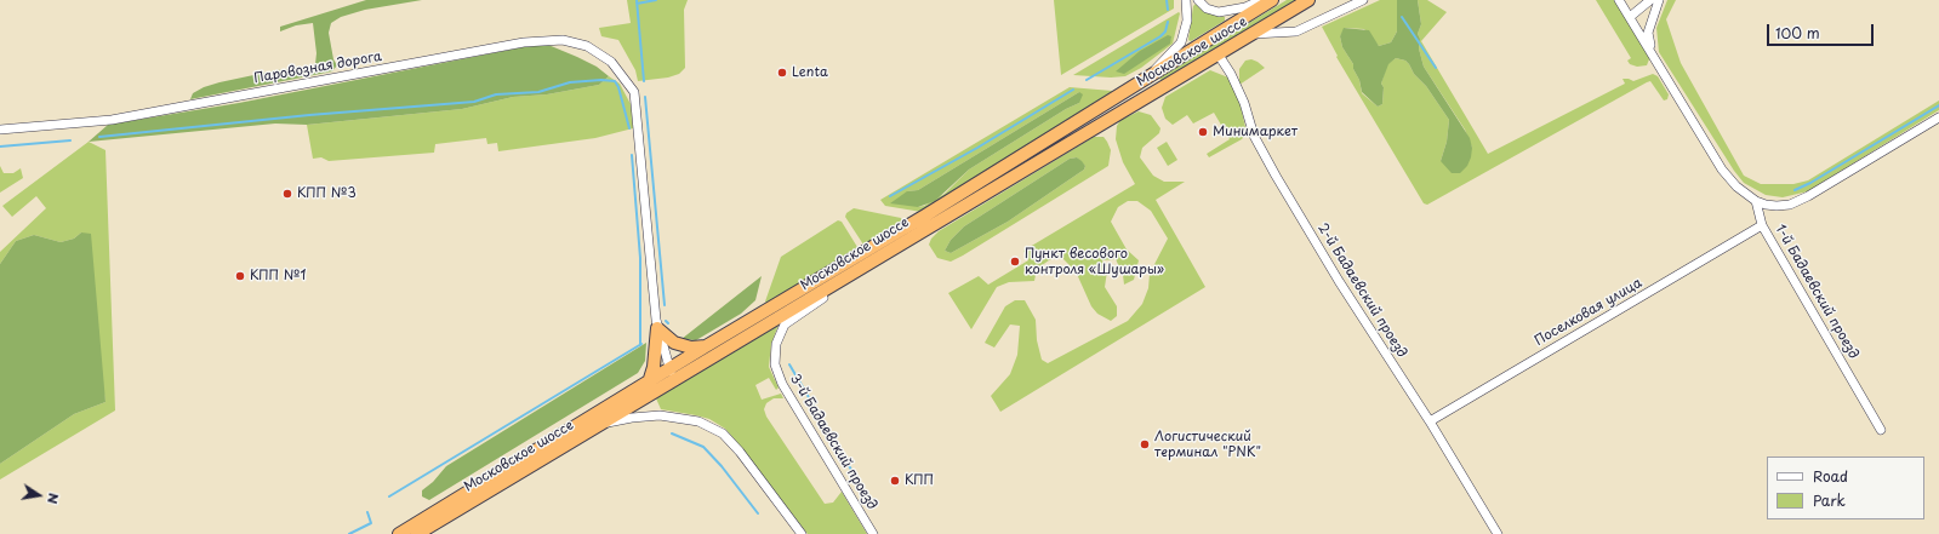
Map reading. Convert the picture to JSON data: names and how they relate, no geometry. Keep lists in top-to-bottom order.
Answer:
{
  "streets": {
    "highway": ["Московское шоссе"],
    "street": [
      "Паровозная дорога",
      "2-й Бадаевский проезд",
      "1-й Бадаевский проезд",
      "Поселковая улица",
      "3-й Бадаевский проезд"
    ]
  },
  "crossings": [
    ["Московское шоссе", "Паровозная дорога"],
    ["Московское шоссе", "2-й Бадаевский проезд"],
    ["Московское шоссе", "3-й Бадаевский проезд"],
    ["2-й Бадаевский проезд", "Поселковая улица"],
    ["1-й Бадаевский проезд", "Поселковая улица"]
  ],
  "places": [
    "Lenta",
    "Минимаркет",
    "КПП №3",
    "Пункт весового контроля «Шушары»",
    "КПП №1",
    "Логистический терминал \"PNK\"",
    "КПП"
  ],
  "legend": ["Road", "Park"],
  "scale_bar": "100 m",
  "north": "right"
}
